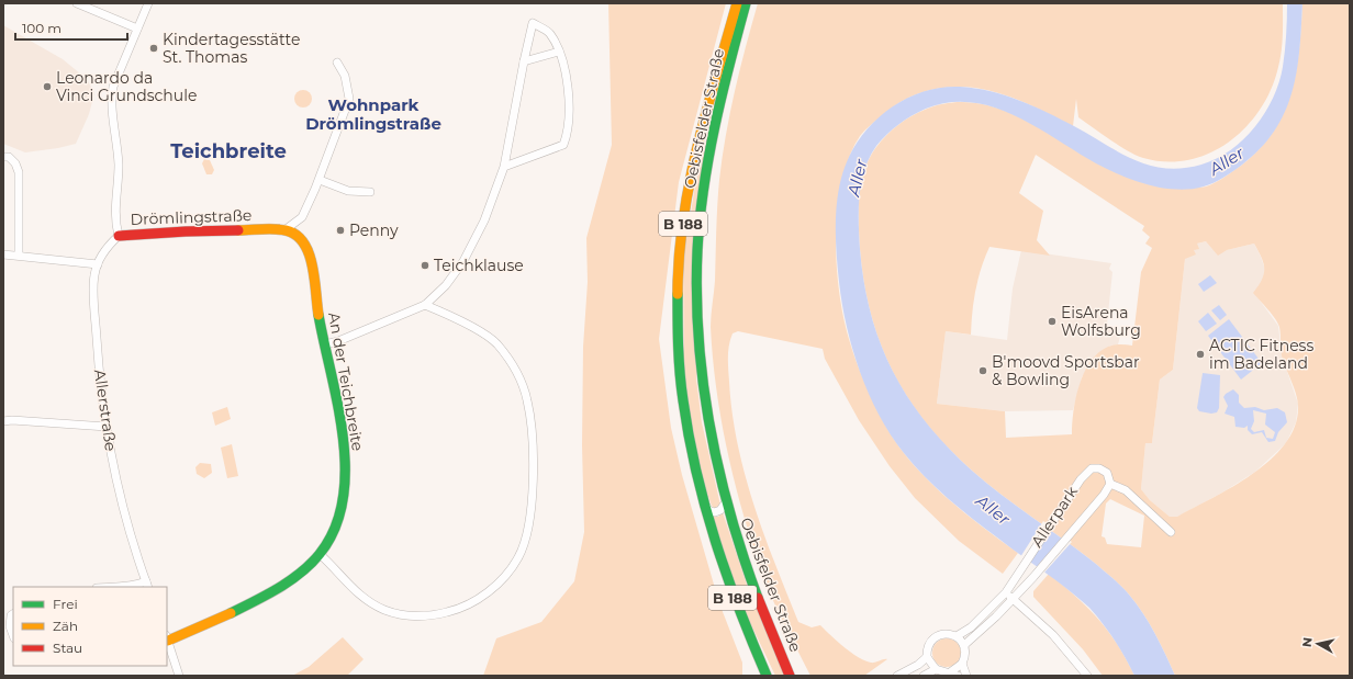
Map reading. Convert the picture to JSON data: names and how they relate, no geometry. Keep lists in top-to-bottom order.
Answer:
{
  "streets": {
    "main road": [
      "Oebisfelder Straße",
      "Drömlingstraße",
      "B 188",
      "An der Teichbreite"
    ],
    "street": ["Allerstraße", "Allerpark"]
  },
  "crossings": [
    ["Oebisfelder Straße", "B 188"],
    ["Drömlingstraße", "An der Teichbreite"],
    ["Drömlingstraße", "Allerstraße"]
  ],
  "districts": ["Wohnpark Drömlingstraße", "Teichbreite"],
  "water": ["Aller"],
  "places": [
    "Kindertagesstätte St. Thomas",
    "Leonardo da Vinci Grundschule",
    "Penny",
    "Teichklause",
    "EisArena Wolfsburg",
    "ACTIC Fitness im Badeland",
    "B'moovd Sportsbar & Bowling"
  ],
  "legend": ["Frei", "Zäh", "Stau"],
  "scale_bar": "100 m",
  "north": "left"
}
